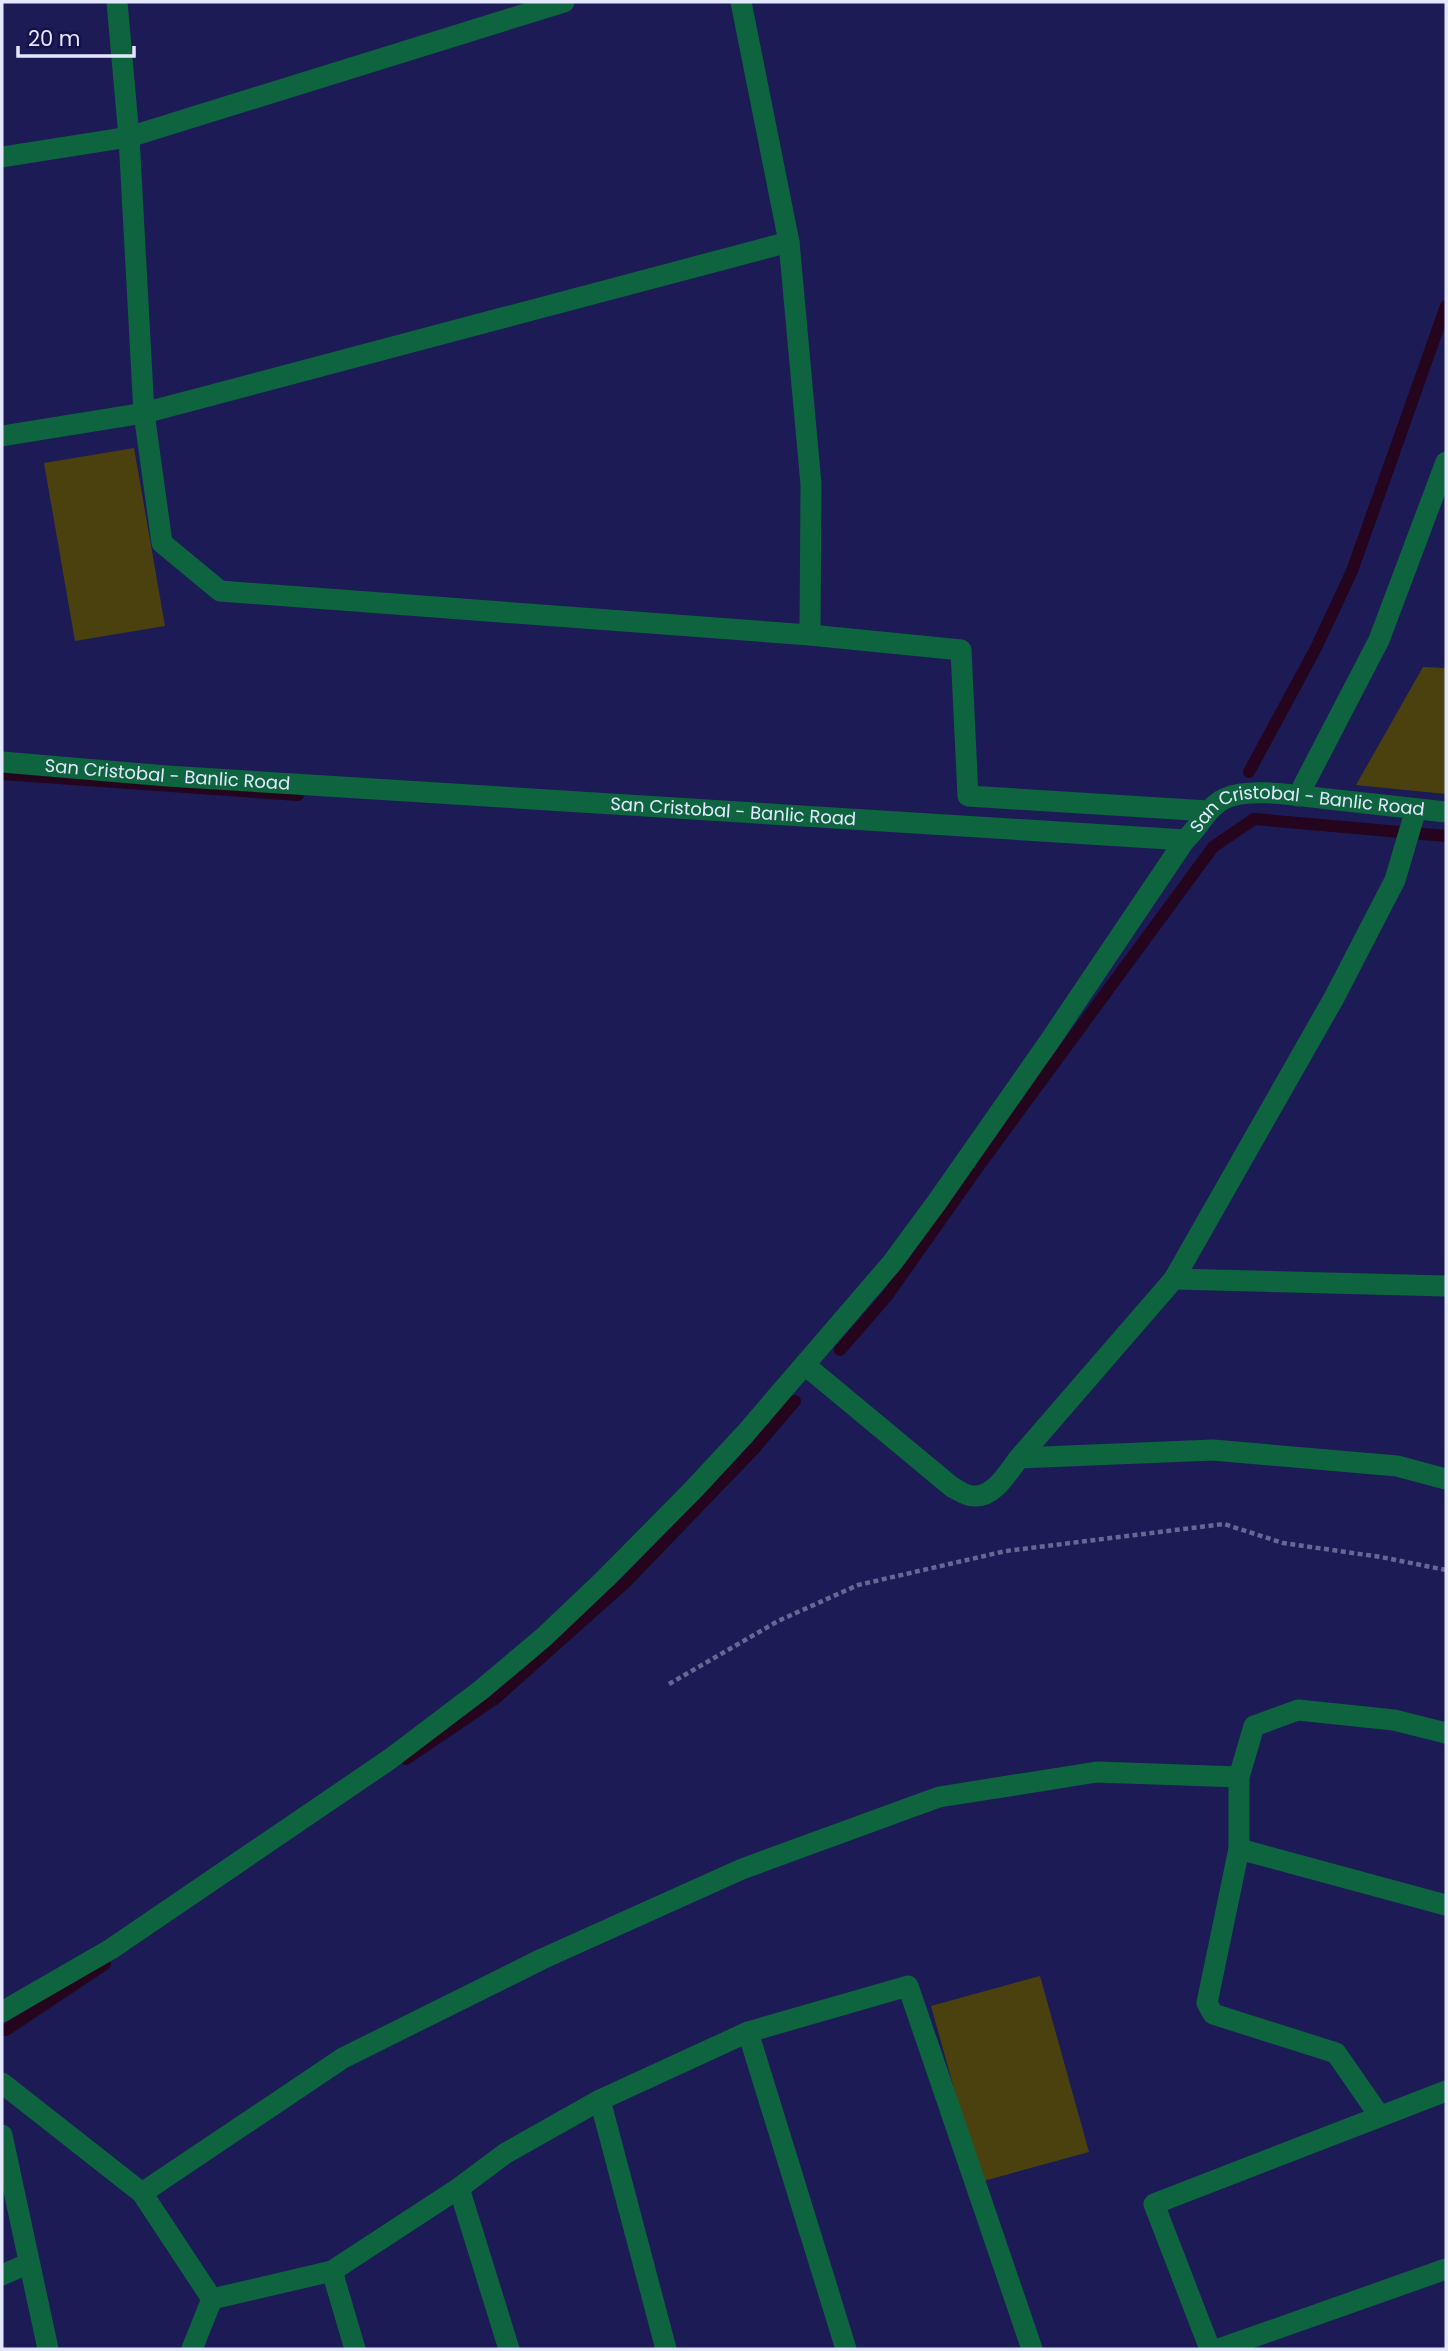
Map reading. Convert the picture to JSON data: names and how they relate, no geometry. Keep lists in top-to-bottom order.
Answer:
{
  "streets": {
    "street": ["San Cristobal - Banlic Road"]
  },
  "scale_bar": "20 m"
}
